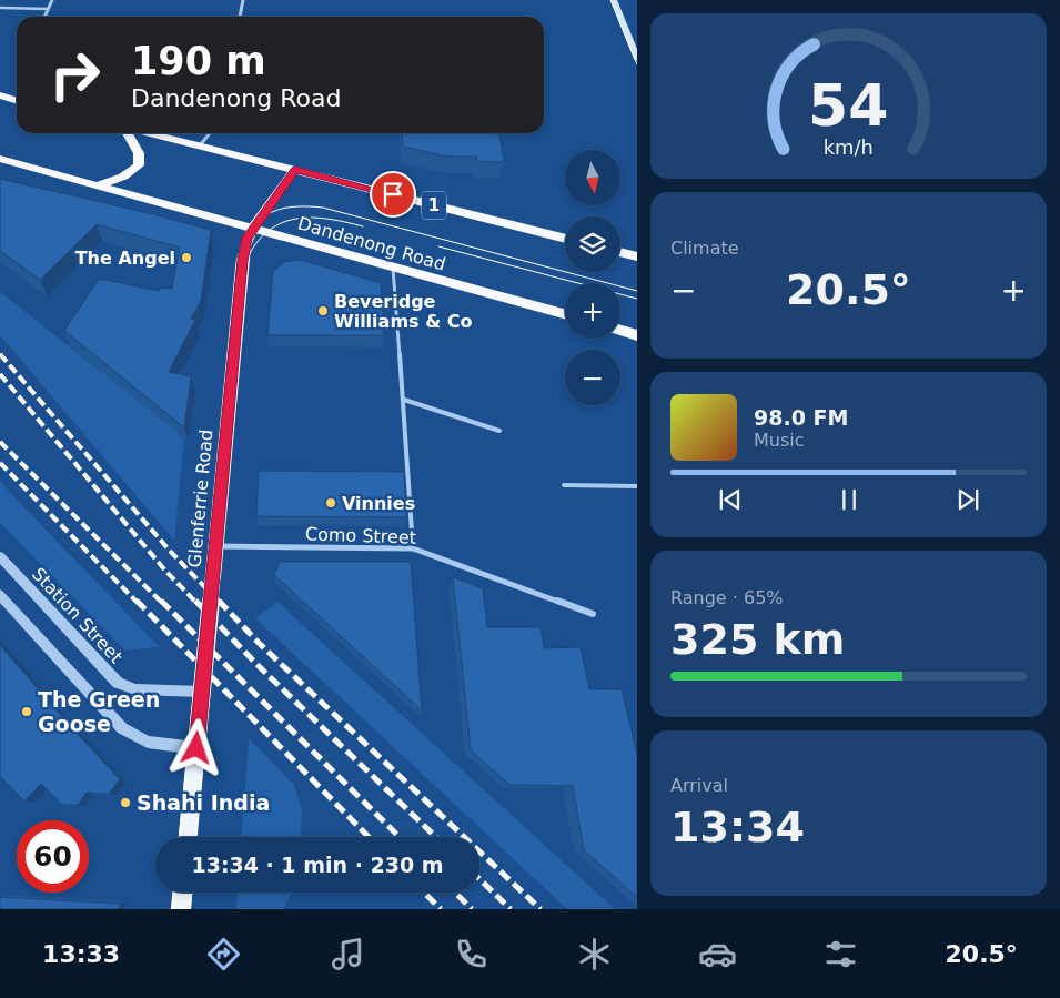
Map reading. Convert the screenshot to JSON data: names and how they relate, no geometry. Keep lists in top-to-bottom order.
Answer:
{
  "streets": {
    "highway": ["1", "Dandenong Road"],
    "main road": ["Glenferrie Road"],
    "street": ["Como Street", "Station Street"]
  },
  "crossings": [
    ["1", "Glenferrie Road"],
    ["Dandenong Road", "Glenferrie Road"],
    ["Glenferrie Road", "Como Street"],
    ["Glenferrie Road", "Station Street"]
  ],
  "places": [
    "The Angel",
    "Beveridge Williams & Co",
    "Vinnies",
    "The Green Goose",
    "Shahi India"
  ],
  "north": "bottom",
  "page": {
    "turn": ["190 m", "Dandenong Road"],
    "map_buttons": ["+", "−"],
    "tile": [
      "Climate",
      ["Range · 65%", "325 km"],
      ["Arrival", "13:34"]
    ],
    "heat": ["−", "20.5°", "+"],
    "song": ["98.0 FM", "Music"],
    "limit": "60",
    "trip": "13:34 · 1 min · 230 m",
    "tabs": ["13:33", "20.5°"],
    "gauge": ["54", "km/h"]
  }
}
